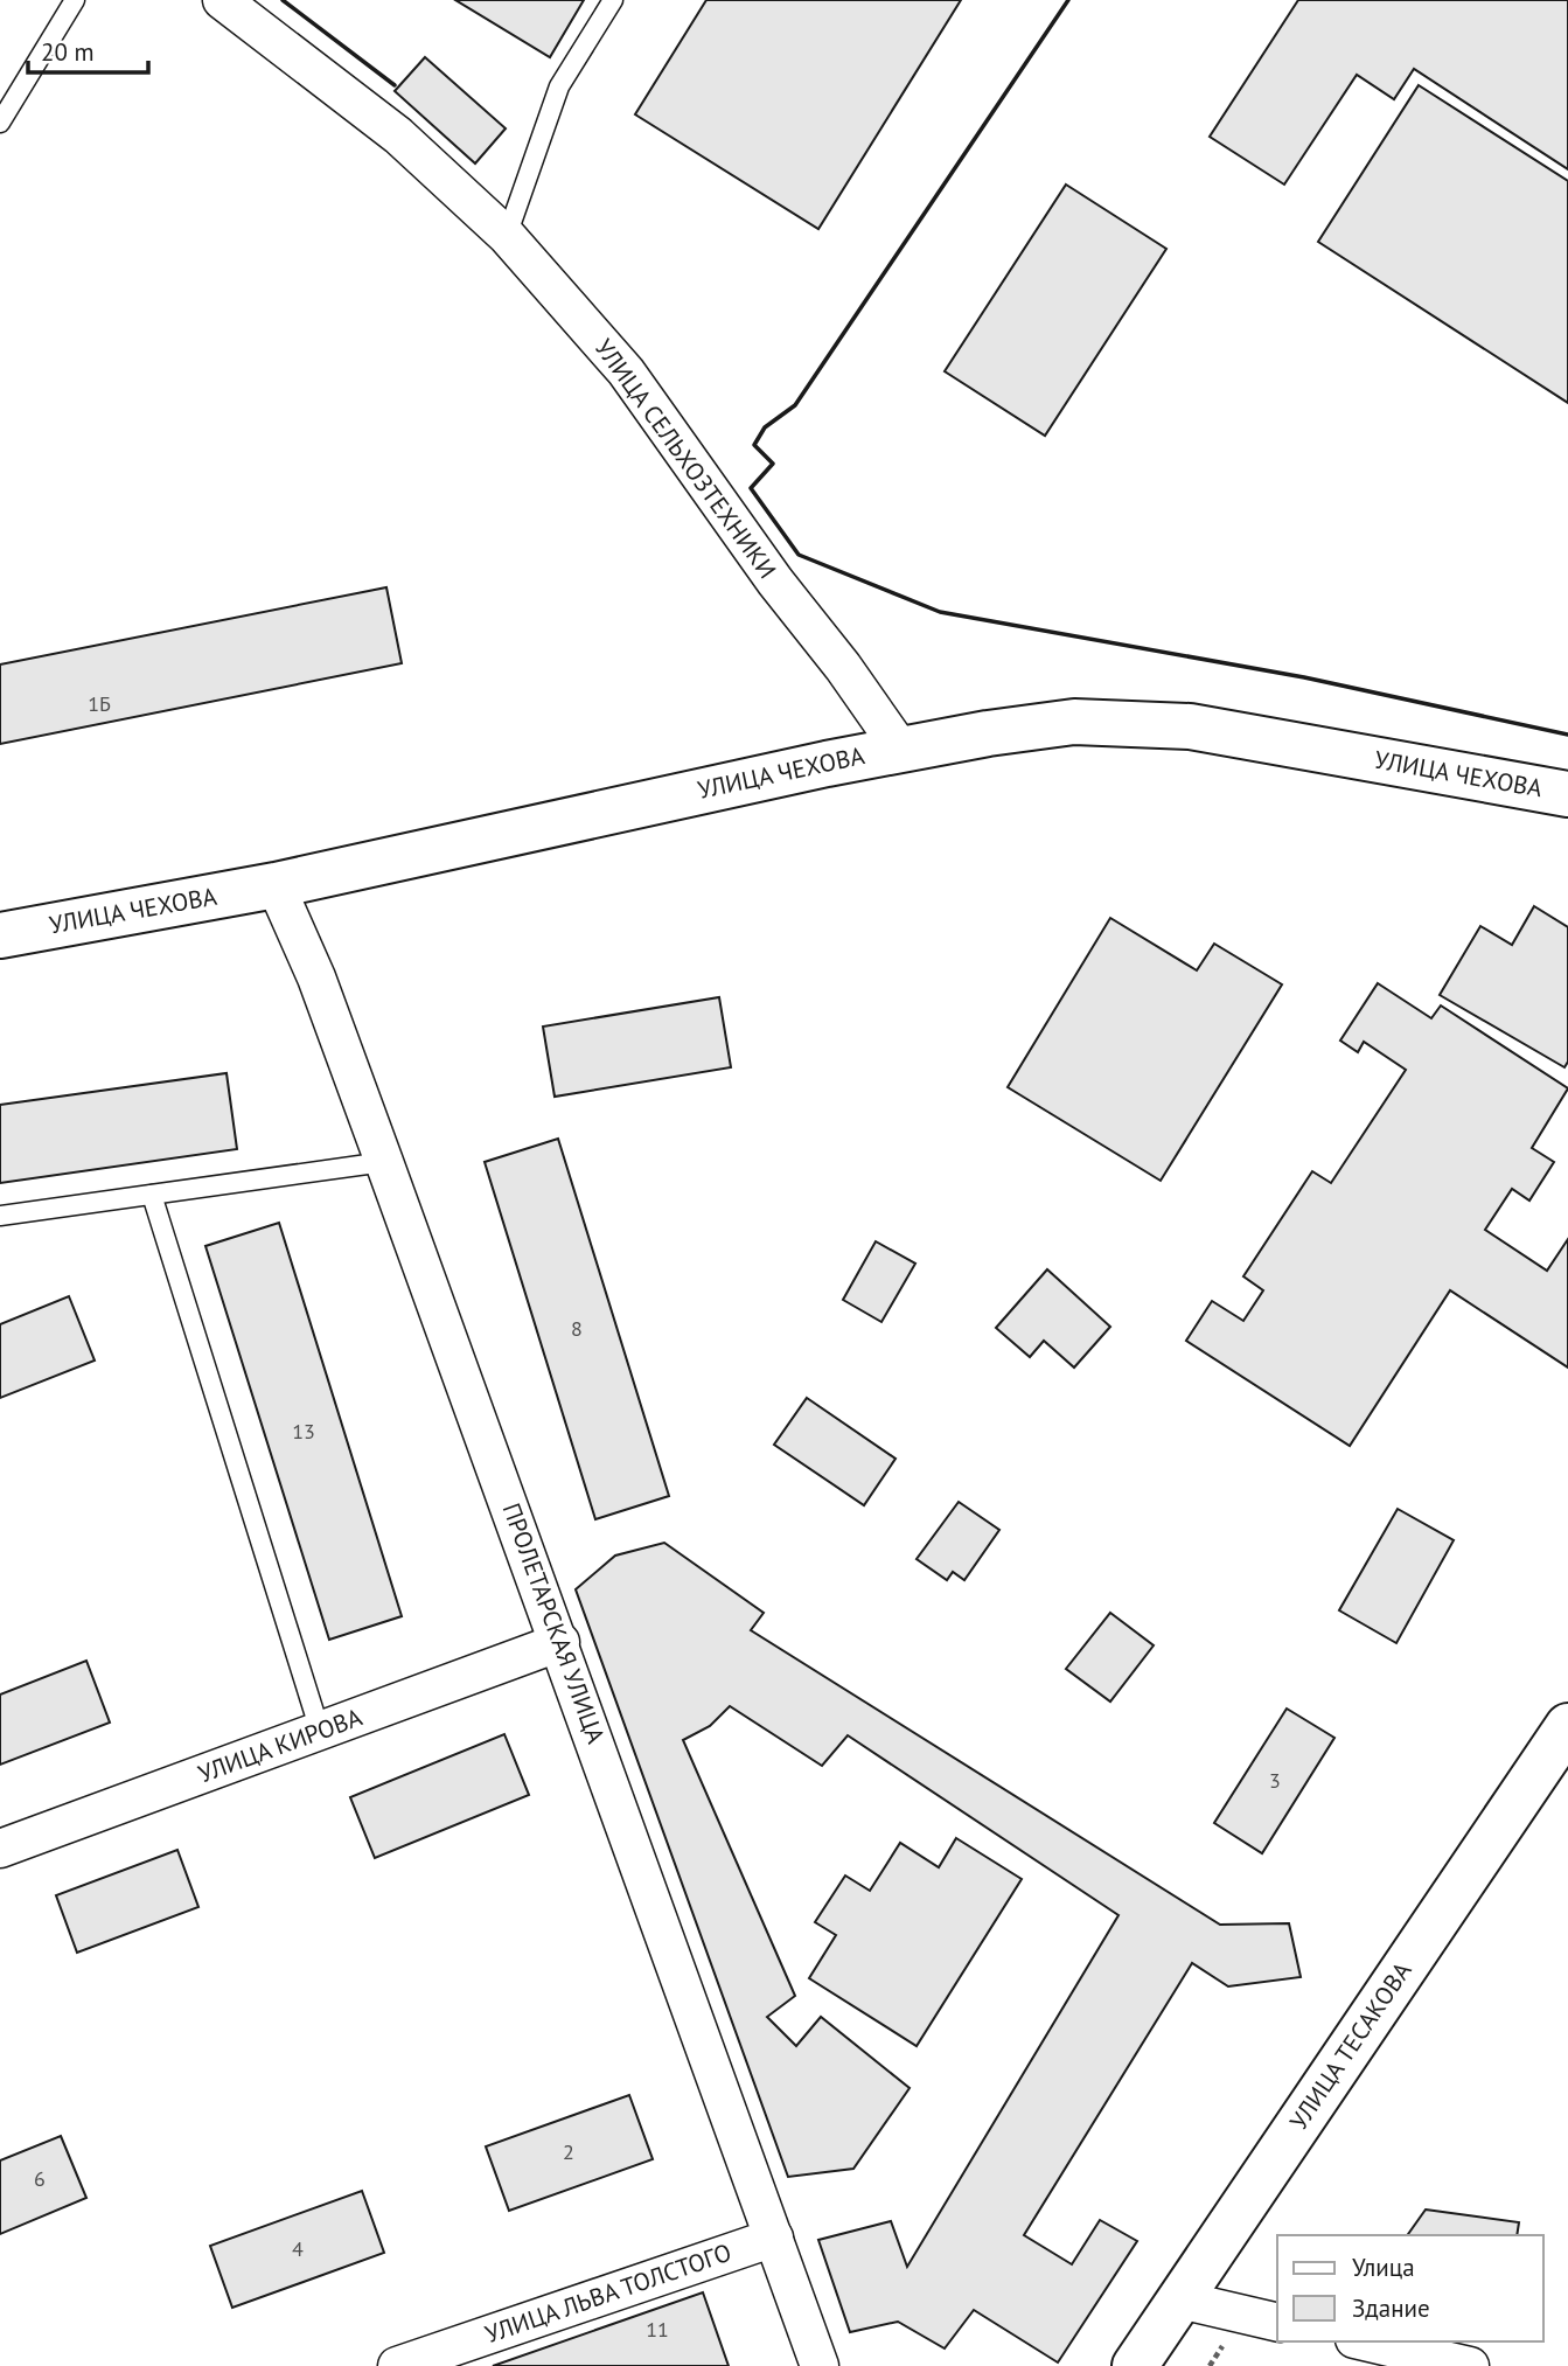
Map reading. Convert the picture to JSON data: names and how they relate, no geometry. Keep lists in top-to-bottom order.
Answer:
{
  "streets": {
    "main road": ["УЛИЦА ЧЕХОВА", "УЛИЦА ТЕСАКОВА"],
    "street": [
      "УЛИЦА СЕЛЬХОЗТЕХНИКИ",
      "ПРОЛЕТАРСКАЯ УЛИЦА",
      "УЛИЦА КИРОВА",
      "УЛИЦА ЛЬВА ТОЛСТОГО"
    ]
  },
  "crossings": [
    ["УЛИЦА СЕЛЬХОЗТЕХНИКИ", "УЛИЦА ЧЕХОВА"],
    ["УЛИЦА ЧЕХОВА", "ПРОЛЕТАРСКАЯ УЛИЦА"],
    ["ПРОЛЕТАРСКАЯ УЛИЦА", "УЛИЦА КИРОВА"],
    ["ПРОЛЕТАРСКАЯ УЛИЦА", "УЛИЦА ЛЬВА ТОЛСТОГО"]
  ],
  "house_numbers": [
    "1Б",
    "8",
    "13",
    "3",
    "2",
    "6",
    "4",
    "11"
  ],
  "legend": ["Улица", "Здание"],
  "scale_bar": "20 m"
}
